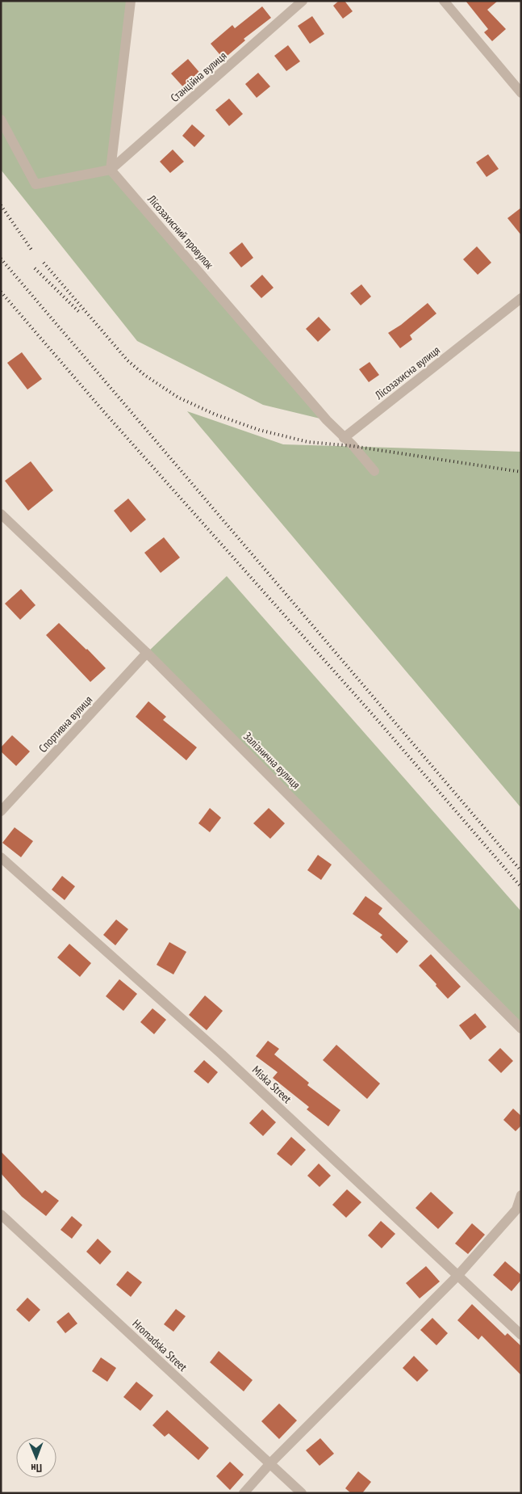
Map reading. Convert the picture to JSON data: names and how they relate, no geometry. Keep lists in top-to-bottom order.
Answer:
{
  "streets": {
    "street": [
      "Станційна вулиця",
      "Лісозахисний провулок",
      "Лісозахисна вулиця",
      "Спортивна вулиця",
      "Залізнична вулиця",
      "Miska Street",
      "Hromadska Street"
    ]
  },
  "crossings": [
    ["Станційна вулиця", "Лісозахисний провулок"],
    ["Лісозахисний провулок", "Лісозахисна вулиця"],
    ["Спортивна вулиця", "Залізнична вулиця"]
  ],
  "north": "bottom"
}
